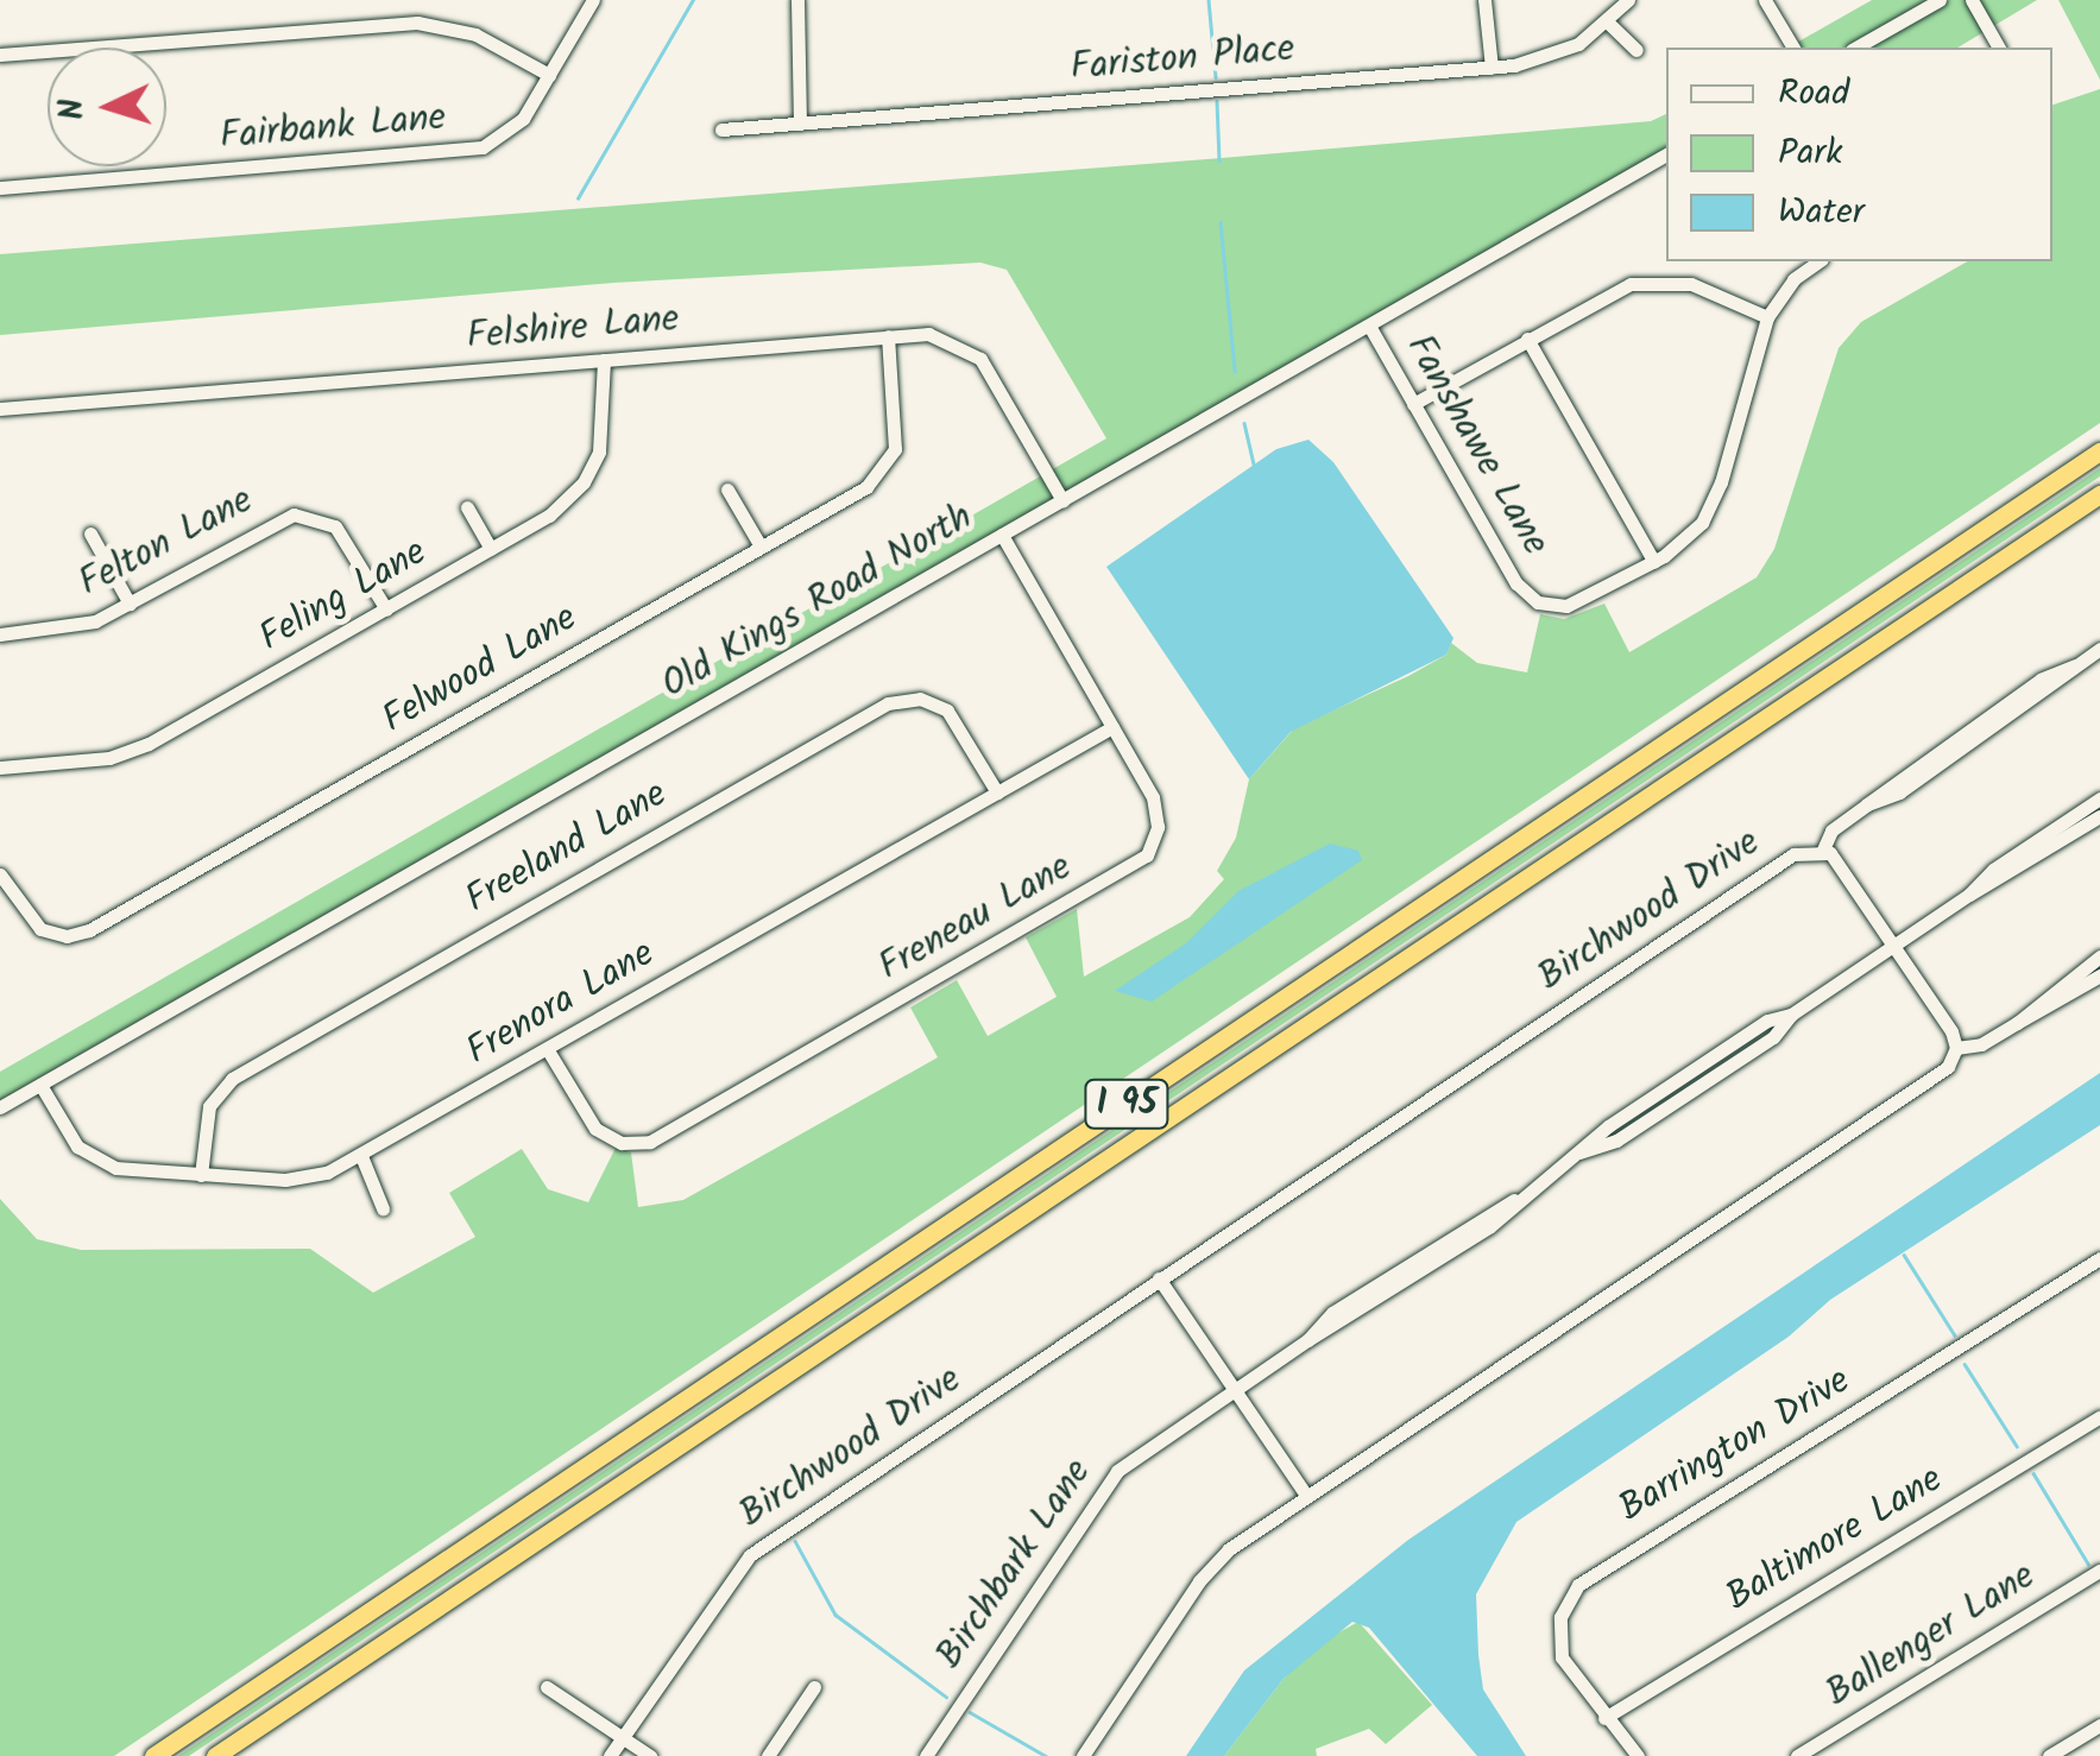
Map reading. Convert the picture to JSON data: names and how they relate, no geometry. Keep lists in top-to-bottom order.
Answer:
{
  "streets": {
    "highway": ["I 95"],
    "street": [
      "Fariston Place",
      "Fairbank Lane",
      "Felshire Lane",
      "Fanshawe Lane",
      "Felton Lane",
      "Feling Lane",
      "Old Kings Road North",
      "Felwood Lane",
      "Freeland Lane",
      "Birchwood Drive",
      "Freneau Lane",
      "Frenora Lane",
      "Barrington Drive",
      "Baltimore Lane",
      "Birchbark Lane",
      "Ballenger Lane"
    ]
  },
  "crossings": [
    ["Felshire Lane", "Feling Lane"],
    ["Felshire Lane", "Old Kings Road North"],
    ["Felshire Lane", "Felwood Lane"],
    ["Fanshawe Lane", "Old Kings Road North"],
    ["Felton Lane", "Feling Lane"],
    ["Old Kings Road North", "Freneau Lane"],
    ["Old Kings Road North", "Frenora Lane"],
    ["Freeland Lane", "Frenora Lane"],
    ["Birchwood Drive", "Birchbark Lane"],
    ["Freneau Lane", "Frenora Lane"],
    ["Barrington Drive", "Baltimore Lane"]
  ],
  "legend": ["Road", "Park", "Water"],
  "north": "left"
}
